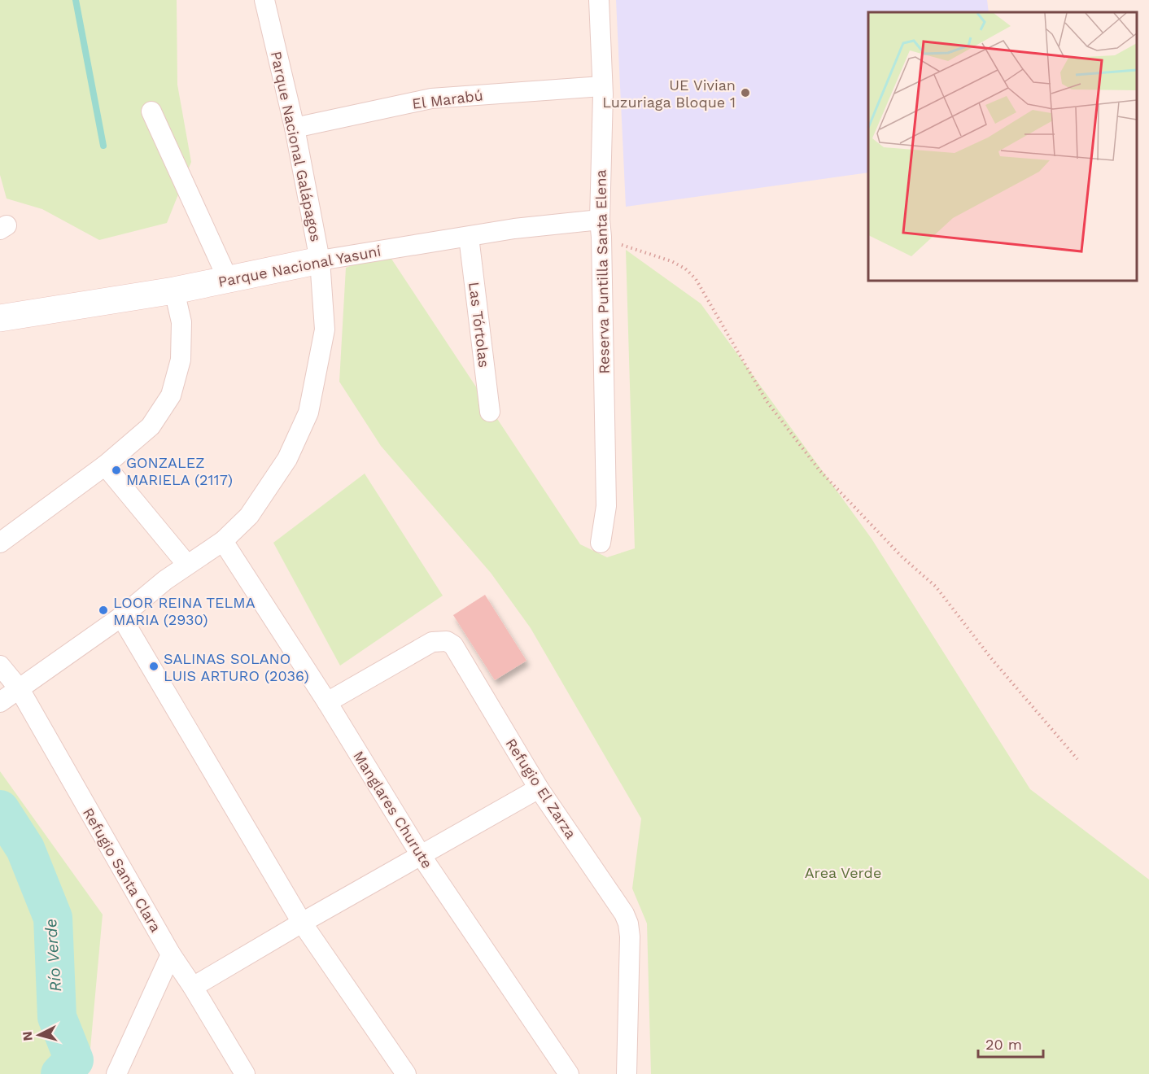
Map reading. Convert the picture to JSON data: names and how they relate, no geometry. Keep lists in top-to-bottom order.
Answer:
{
  "streets": {
    "street": [
      "El Marabú",
      "Parque Nacional Galápagos",
      "Parque Nacional Yasuní",
      "Reserva Puntilla Santa Elena",
      "Las Tórtolas",
      "Refugio El Zarza",
      "Manglares Churute",
      "Refugio Santa Clara"
    ]
  },
  "crossings": [
    ["El Marabú", "Parque Nacional Galápagos"],
    ["El Marabú", "Reserva Puntilla Santa Elena"],
    ["Parque Nacional Galápagos", "Parque Nacional Yasuní"],
    ["Parque Nacional Galápagos", "Manglares Churute"],
    ["Parque Nacional Galápagos", "Refugio Santa Clara"],
    ["Parque Nacional Yasuní", "Reserva Puntilla Santa Elena"],
    ["Parque Nacional Yasuní", "Las Tórtolas"],
    ["Refugio El Zarza", "Manglares Churute"]
  ],
  "water": ["Río Verde"],
  "parks": ["Area Verde"],
  "places": [
    "UE Vivian Luzuriaga Bloque 1",
    "GONZALEZ MARIELA (2117)",
    "LOOR REINA TELMA MARIA (2930)",
    "SALINAS SOLANO LUIS ARTURO (2036)"
  ],
  "scale_bar": "20 m",
  "north": "left"
}
